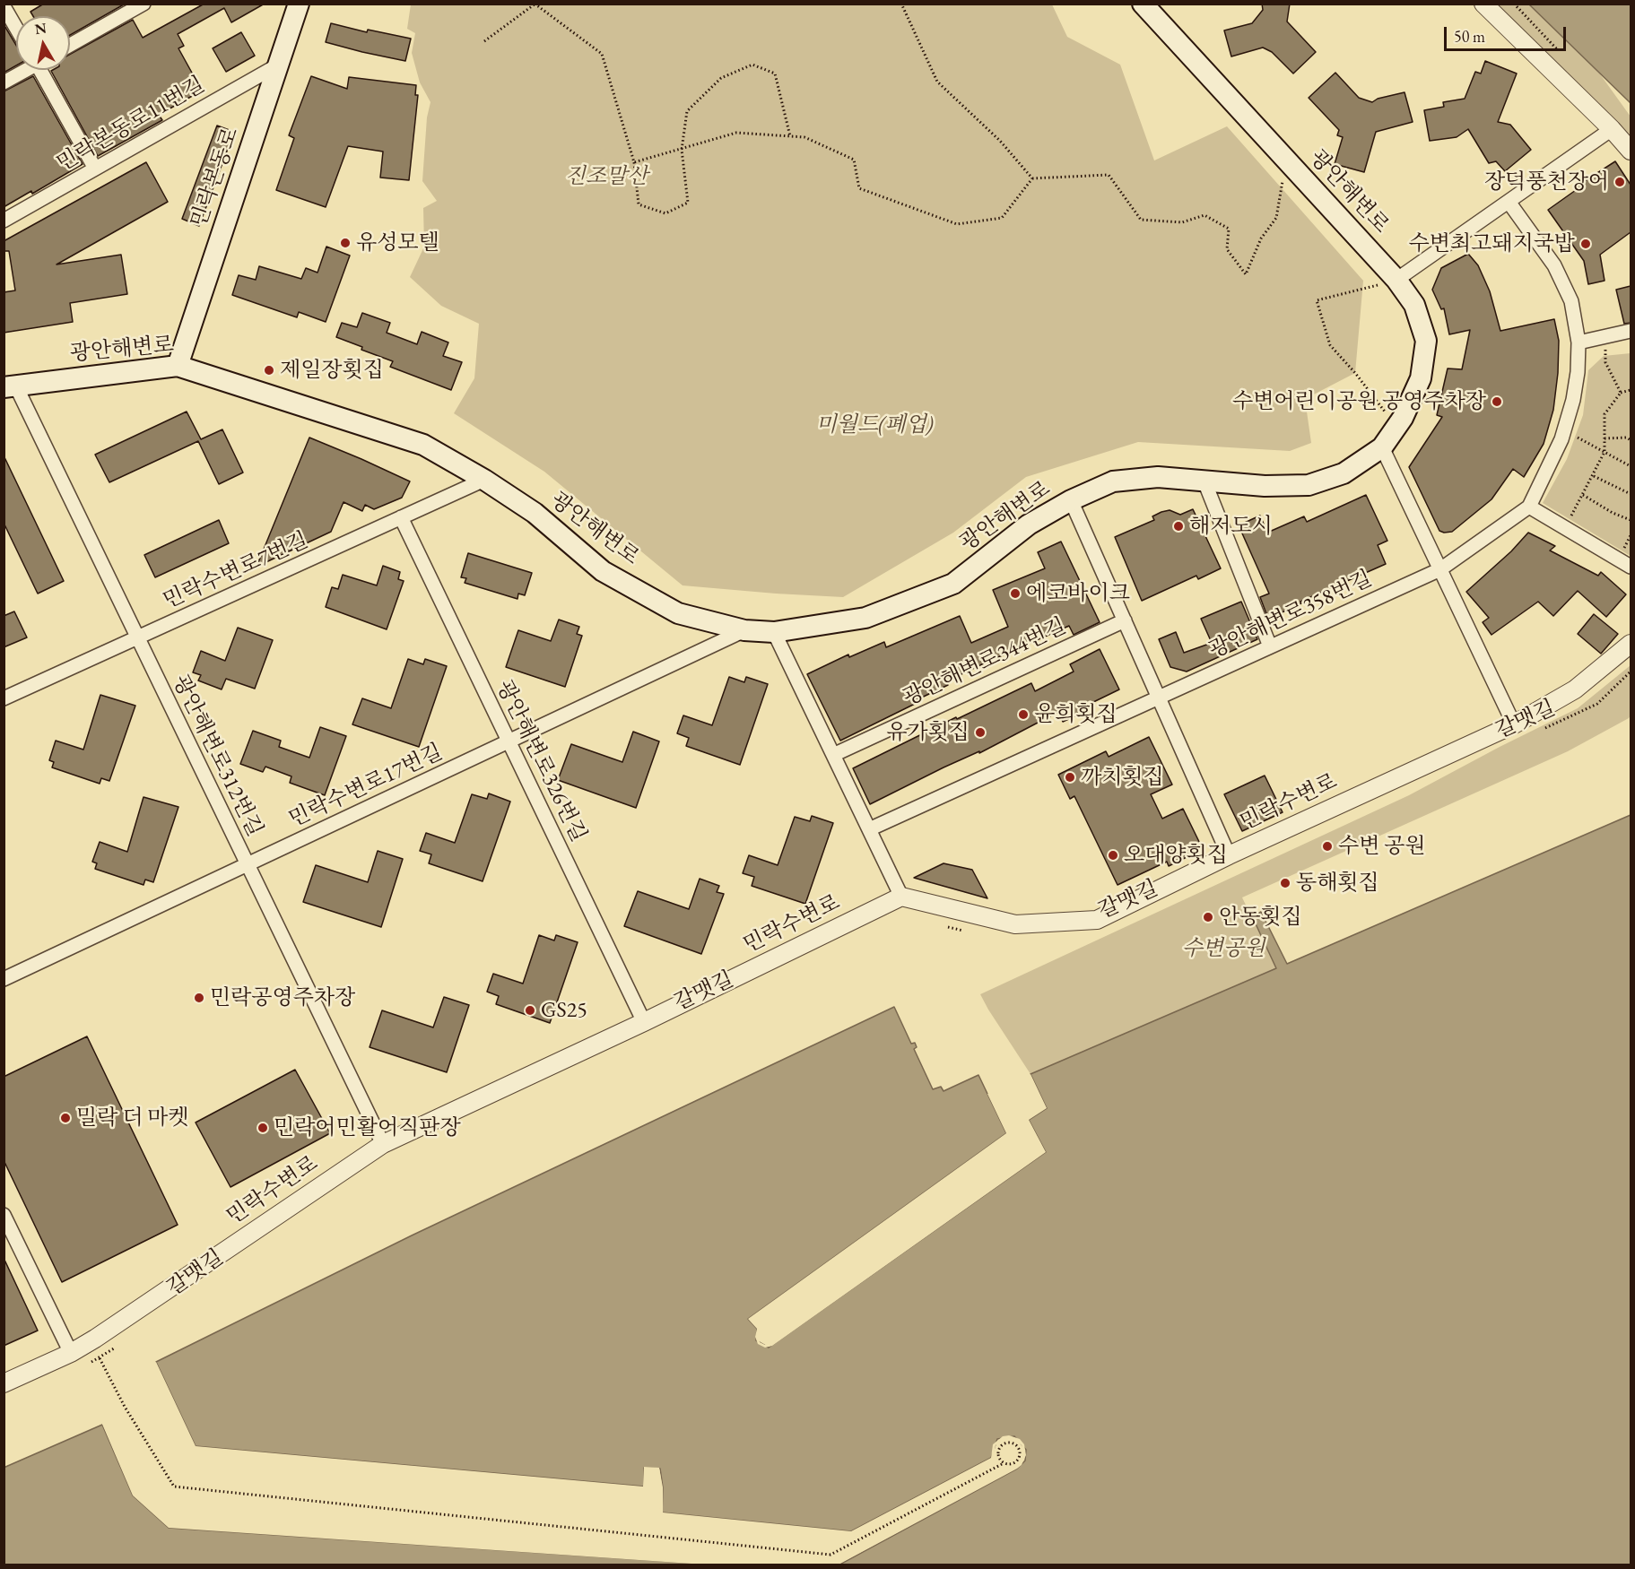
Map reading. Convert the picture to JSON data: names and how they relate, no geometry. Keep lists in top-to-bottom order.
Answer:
{
  "streets": {
    "main road": ["민락본동로", "광안해변로"],
    "street": [
      "민락본동로11번길",
      "민락수변로7번길",
      "광안해변로358번길",
      "광안해변로344번길",
      "광안해변로312번길",
      "광안해변로326번길",
      "민락수변로17번길",
      "민락수변로"
    ],
    "path": ["갈맷길"]
  },
  "crossings": [
    ["민락본동로11번길", "민락본동로"],
    ["민락본동로", "광안해변로"],
    ["광안해변로", "민락수변로7번길"],
    ["광안해변로", "광안해변로312번길"],
    ["광안해변로", "민락수변로17번길"],
    ["민락수변로7번길", "광안해변로312번길"],
    ["민락수변로7번길", "광안해변로326번길"],
    ["광안해변로312번길", "민락수변로17번길"],
    ["광안해변로312번길", "민락수변로"],
    ["광안해변로326번길", "민락수변로17번길"],
    ["광안해변로326번길", "민락수변로"]
  ],
  "parks": ["진조말산", "미월드(폐업)", "수변공원"],
  "places": [
    "장덕풍천장어",
    "유성모텔",
    "수변최고돼지국밥",
    "제일장횟집",
    "수변어린이공원 공영주차장",
    "해저도시",
    "에코바이크",
    "윤희횟집",
    "유가횟집",
    "까치횟집",
    "수변 공원",
    "오대양횟집",
    "동해횟집",
    "안동횟집",
    "민락공영주차장",
    "GS25",
    "밀락 더 마켓",
    "민락어민활어직판장"
  ],
  "scale_bar": "50 m",
  "north": "top"
}
